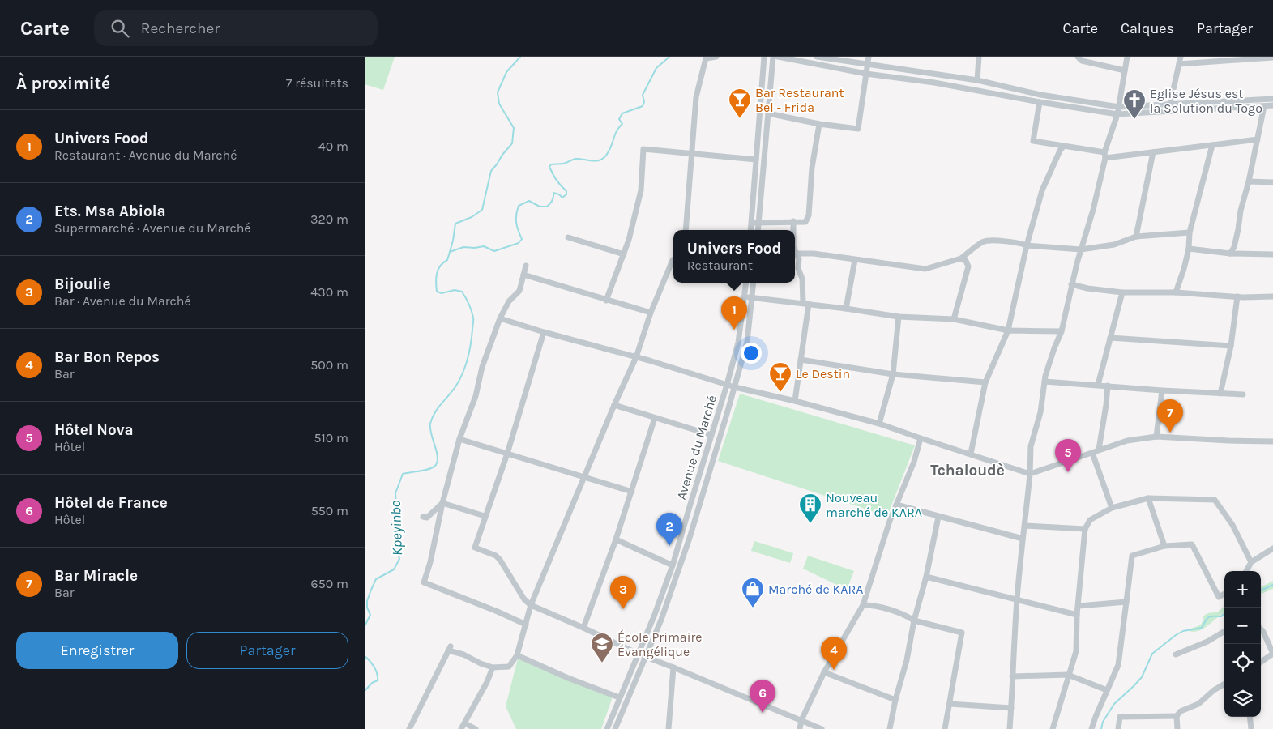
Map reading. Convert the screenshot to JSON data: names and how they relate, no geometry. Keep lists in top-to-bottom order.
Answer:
{
  "streets": {
    "street": ["Avenue du Marché"]
  },
  "districts": ["Tchaloudè"],
  "water": ["Kpeyinbo"],
  "places": {
    "bar": ["Bar Restaurant Bel - Frida", "Le Destin"],
    "church": ["Eglise Jésus est la Solution du Togo"],
    "building": ["Nouveau marché de KARA"],
    "shop": ["Marché de KARA"],
    "school or university": ["École Primaire Évangélique"]
  },
  "page": {
    "header": "Carte",
    "search": "Rechercher",
    "nav": ["Carte", "Calques", "Partager"],
    "heading": ["À proximité", "7 résultats"],
    "list": [
      {
        "mark": "1",
        "name": "Univers Food",
        "note": "Restaurant · Avenue du Marché",
        "value": "40 m"
      },
      {
        "mark": "2",
        "name": "Ets. Msa Abiola",
        "note": "Supermarché · Avenue du Marché",
        "value": "320 m"
      },
      {
        "mark": "3",
        "name": "Bijoulie",
        "note": "Bar · Avenue du Marché",
        "value": "430 m"
      },
      {
        "mark": "4",
        "name": "Bar Bon Repos",
        "note": "Bar",
        "value": "500 m"
      },
      {
        "mark": "5",
        "name": "Hôtel Nova",
        "note": "Hôtel",
        "value": "510 m"
      },
      {
        "mark": "6",
        "name": "Hôtel de France",
        "note": "Hôtel",
        "value": "550 m"
      },
      {
        "mark": "7",
        "name": "Bar Miracle",
        "note": "Bar",
        "value": "650 m"
      }
    ],
    "popup": ["Univers Food", "Restaurant"],
    "pins": [
      "1",
      "7",
      "5",
      "2",
      "3",
      "4",
      "6"
    ],
    "map_buttons": ["+", "−"],
    "buttons": ["Enregistrer", "Partager"]
  }
}
